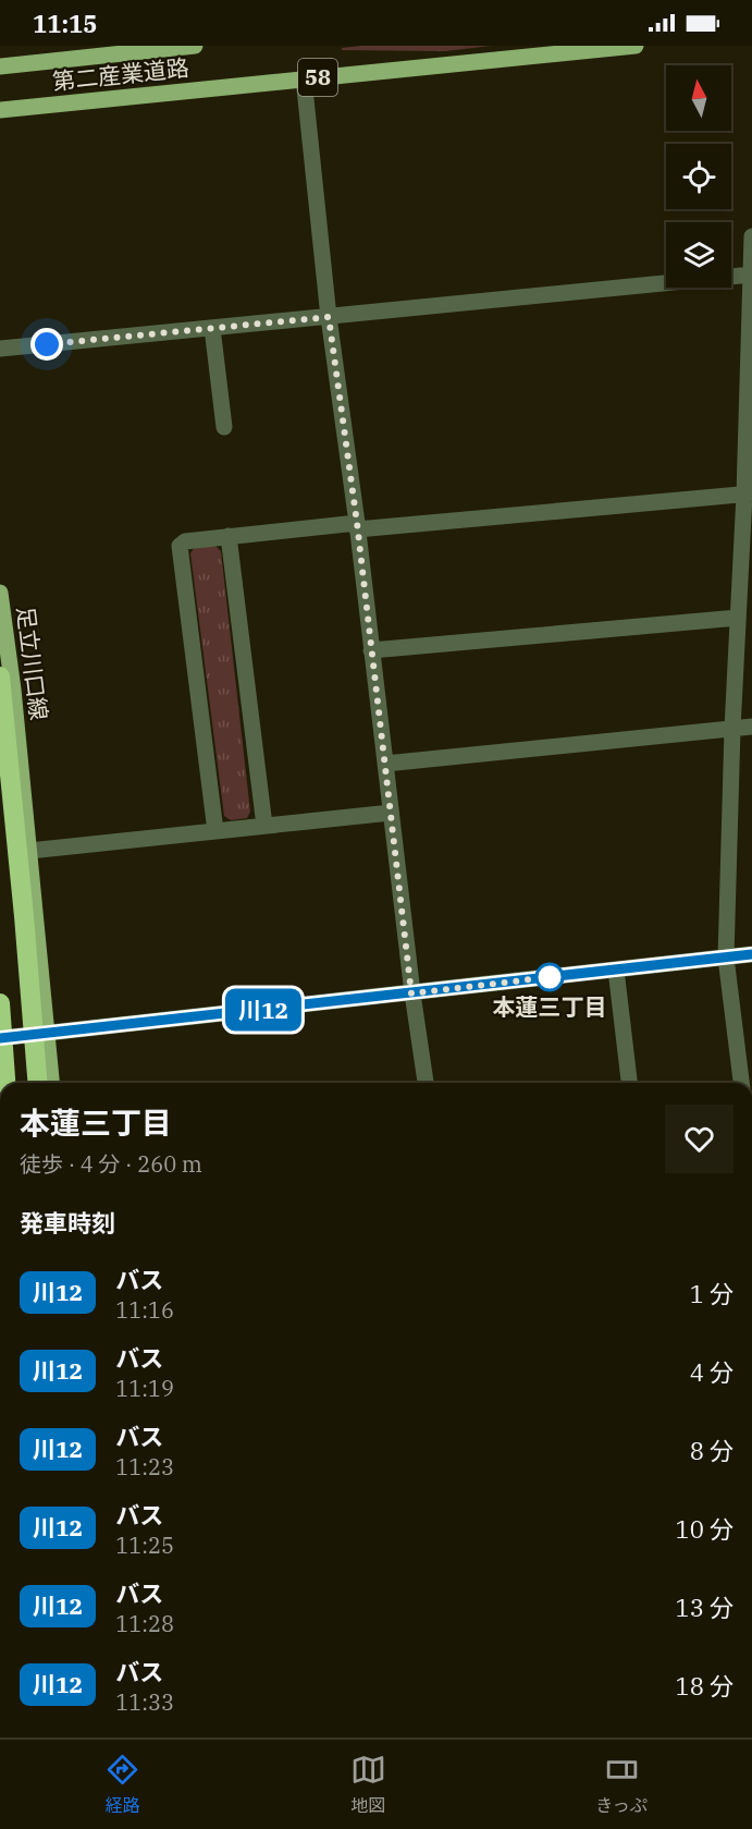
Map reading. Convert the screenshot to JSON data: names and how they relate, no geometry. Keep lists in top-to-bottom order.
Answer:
{
  "streets": {
    "main road": ["第二産業道路", "58", "足立川口線"]
  },
  "places": ["本蓮三丁目"],
  "lines": ["bus line 川12"],
  "north": "top",
  "page": {
    "status": "11:15",
    "on_map": "川12",
    "heading": [
      ["本蓮三丁目", "徒歩 · 4 分 · 260 m"],
      "発車時刻"
    ],
    "list": [
      {
        "mark": "川12",
        "name": "バス",
        "note": "11:16",
        "value": "1 分"
      },
      {
        "mark": "川12",
        "name": "バス",
        "note": "11:19",
        "value": "4 分"
      },
      {
        "mark": "川12",
        "name": "バス",
        "note": "11:23",
        "value": "8 分"
      },
      {
        "mark": "川12",
        "name": "バス",
        "note": "11:25",
        "value": "10 分"
      },
      {
        "mark": "川12",
        "name": "バス",
        "note": "11:28",
        "value": "13 分"
      },
      {
        "mark": "川12",
        "name": "バス",
        "note": "11:33",
        "value": "18 分"
      }
    ],
    "tabs": ["経路", "地図", "きっぷ"]
  }
}
